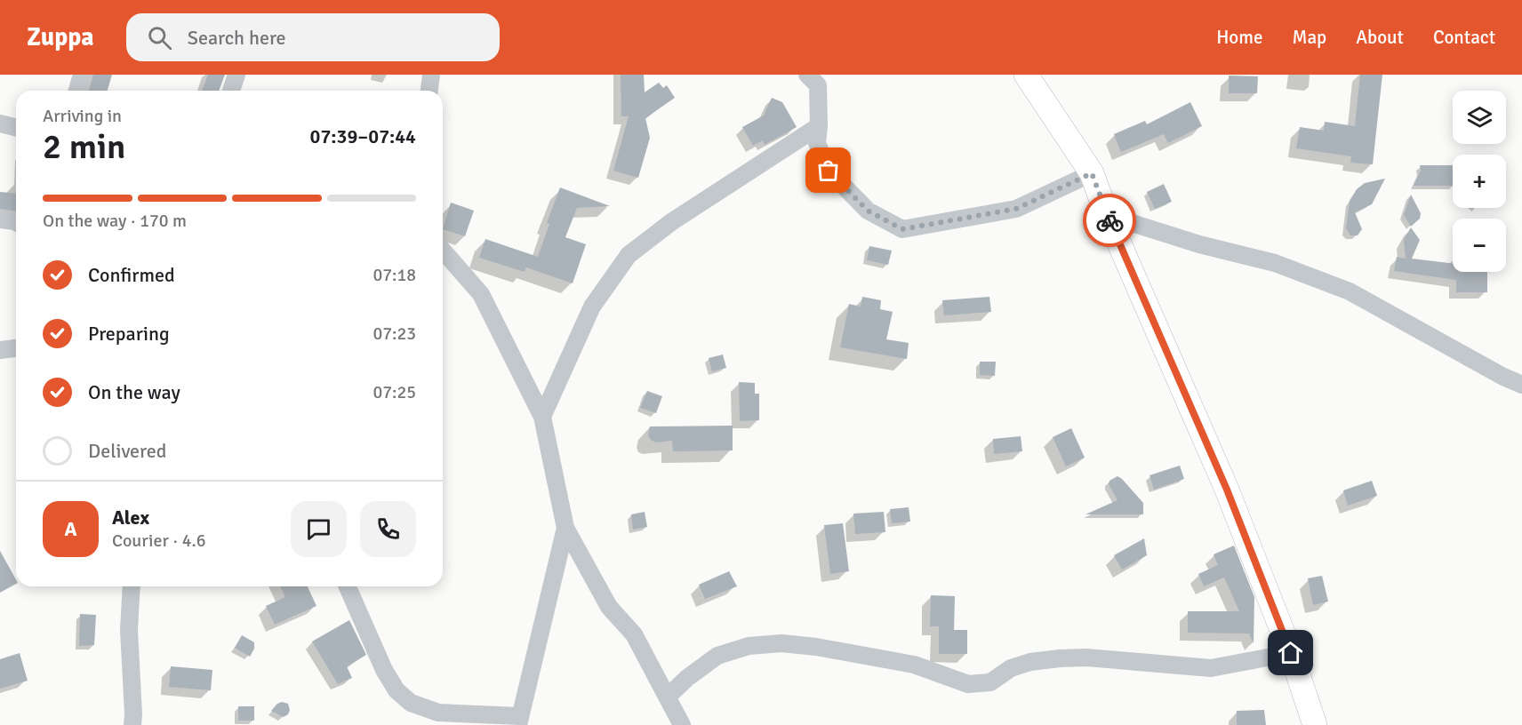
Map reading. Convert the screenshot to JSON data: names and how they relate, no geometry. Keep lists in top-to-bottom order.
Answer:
{
  "page": {
    "header": "Zuppa",
    "search": "Search here",
    "nav": [
      "Home",
      "Map",
      "About",
      "Contact"
    ],
    "map_buttons": ["+", "−"],
    "heading": ["2 min", "Arriving in", "07:39–07:44"],
    "panel": ["Alex", "Courier · 4.6"],
    "bar": "On the way · 170 m",
    "list": [
      ["Confirmed", "07:18"],
      ["Preparing", "07:23"],
      ["On the way", "07:25"],
      "Delivered"
    ],
    "round": "A"
  }
}
